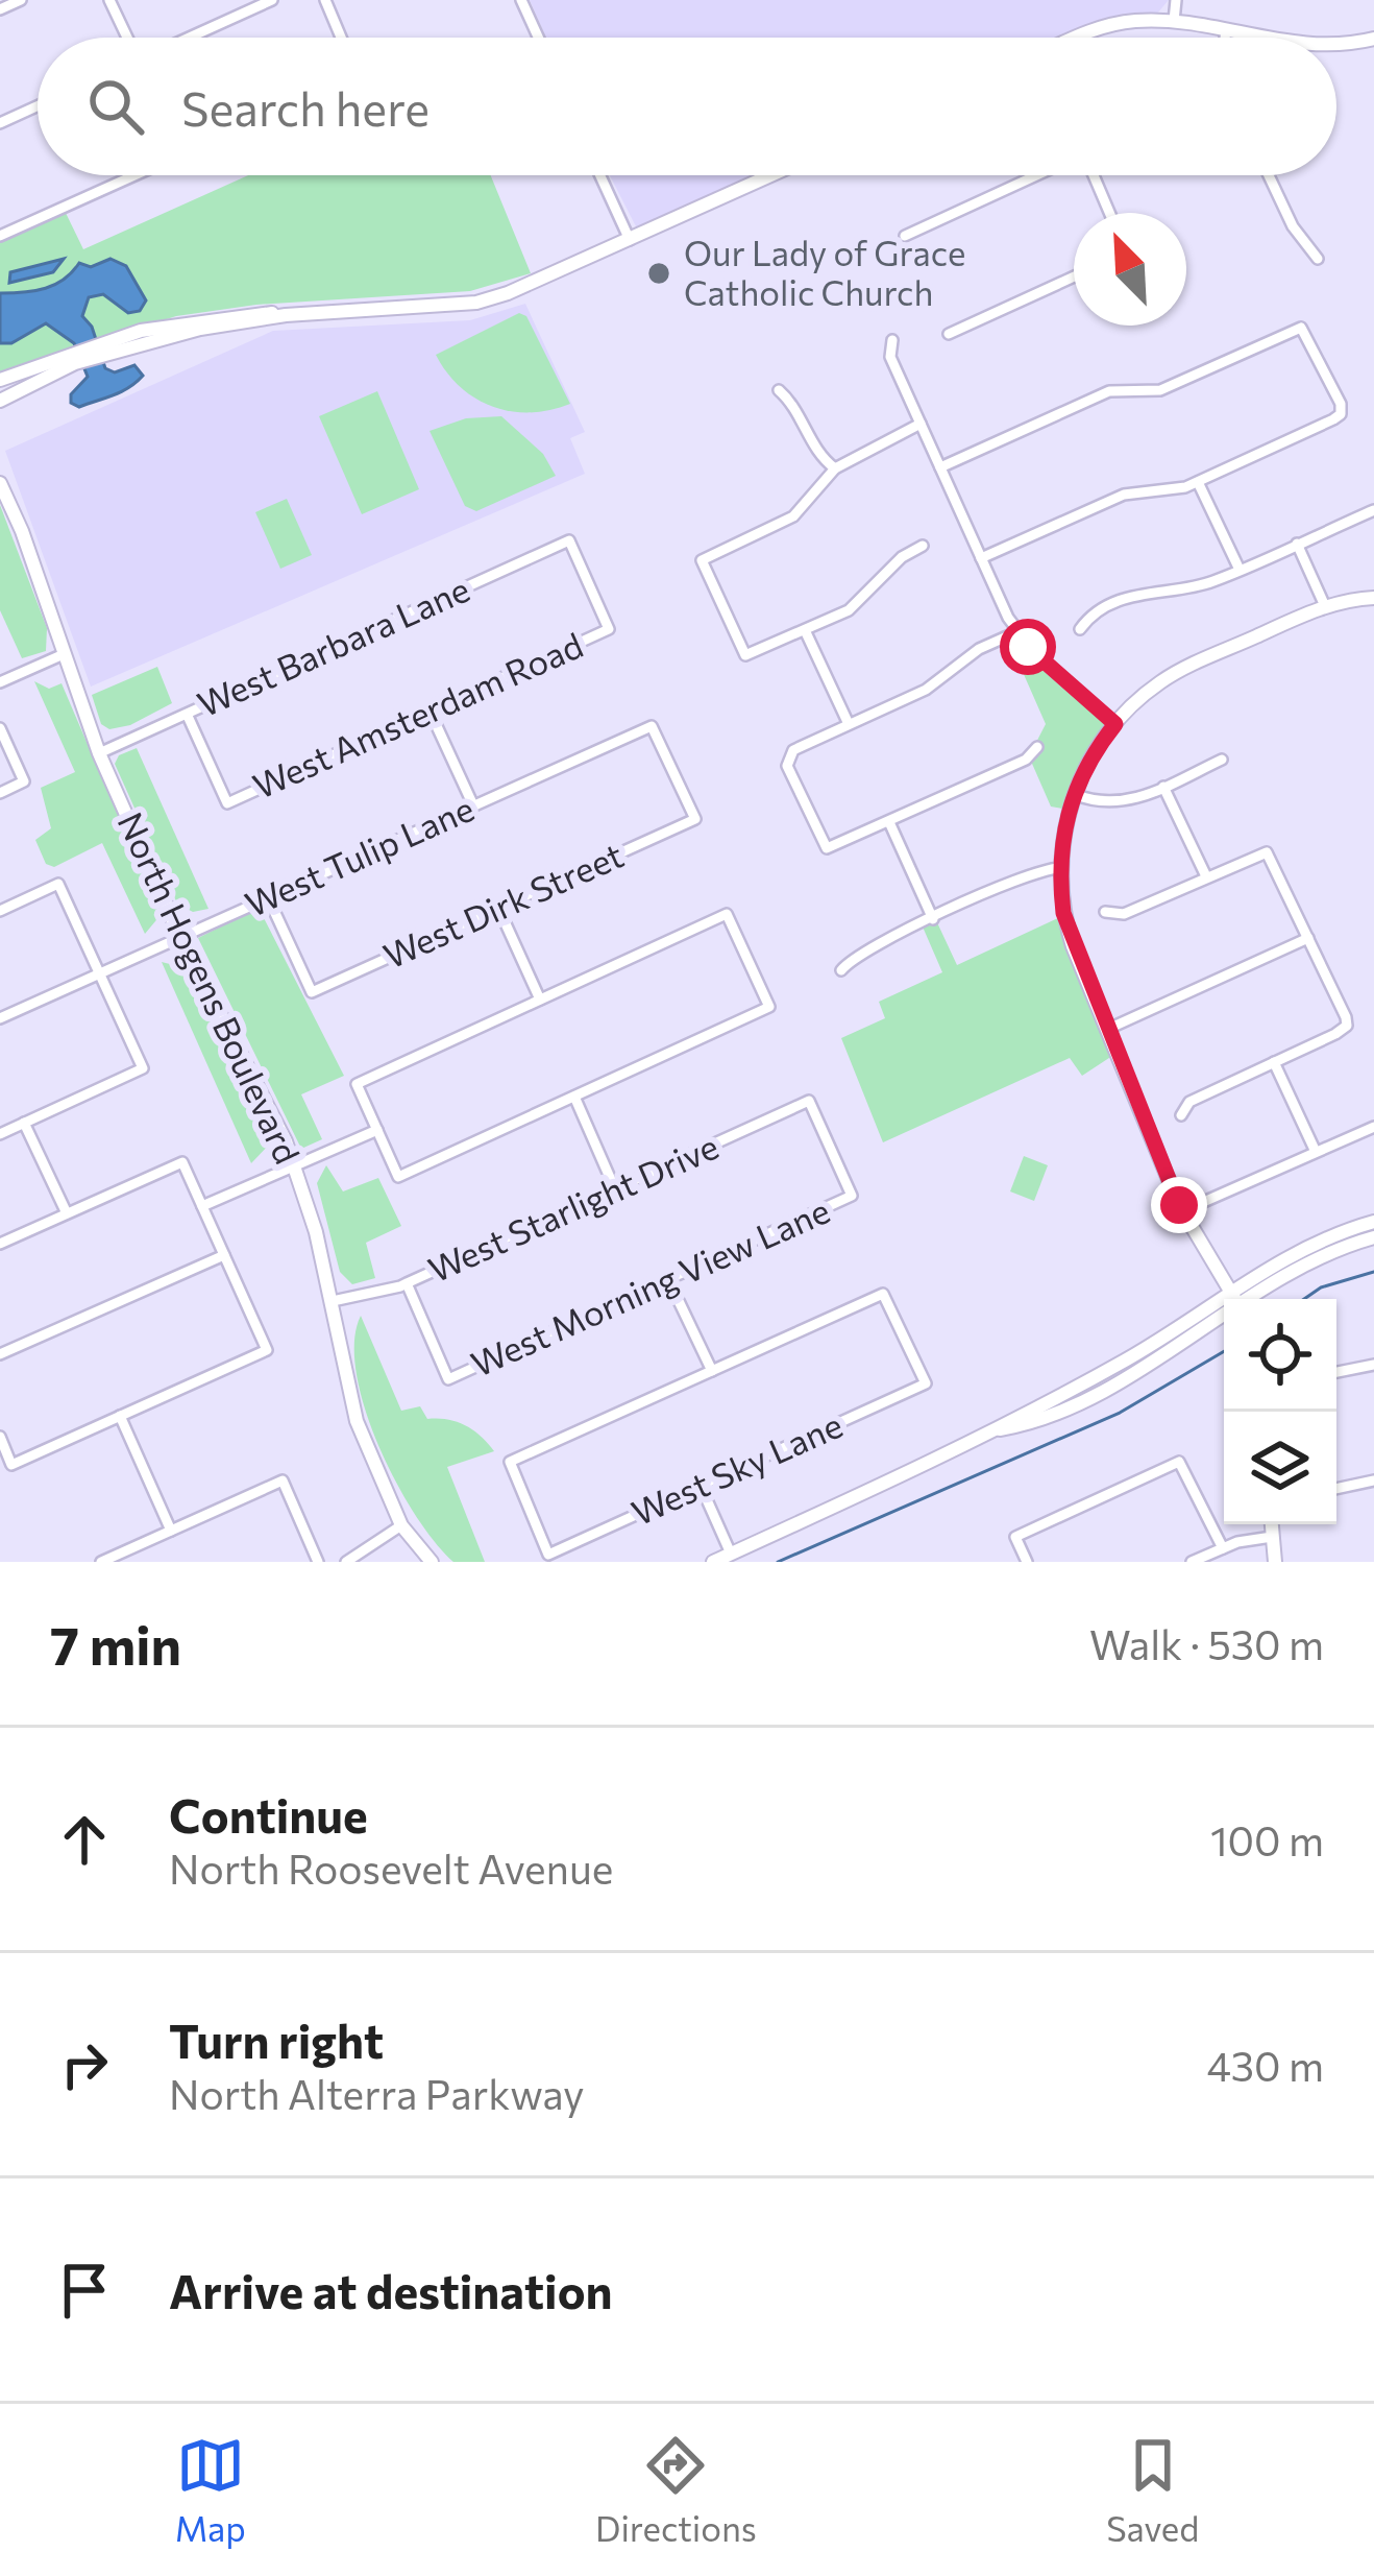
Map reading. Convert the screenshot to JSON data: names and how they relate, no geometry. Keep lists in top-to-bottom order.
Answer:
{
  "streets": {
    "street": [
      "West Barbara Lane",
      "West Amsterdam Road",
      "West Tulip Lane",
      "West Dirk Street",
      "North Hogens Boulevard",
      "West Starlight Drive",
      "West Morning View Lane",
      "West Sky Lane"
    ]
  },
  "crossings": [
    ["West Barbara Lane", "West Amsterdam Road"],
    ["West Barbara Lane", "North Hogens Boulevard"],
    ["West Tulip Lane", "West Dirk Street"],
    ["West Tulip Lane", "North Hogens Boulevard"],
    ["North Hogens Boulevard", "West Starlight Drive"],
    ["West Starlight Drive", "West Morning View Lane"]
  ],
  "places": ["Our Lady of Grace Catholic Church"],
  "north": "top left",
  "page": {
    "search": "Search here",
    "heading": ["7 min", "Walk · 530 m"],
    "list": [
      ["Continue", "North Roosevelt Avenue", "100 m"],
      ["Turn right", "North Alterra Parkway", "430 m"],
      "Arrive at destination"
    ],
    "nav": ["Map", "Directions", "Saved"]
  }
}
